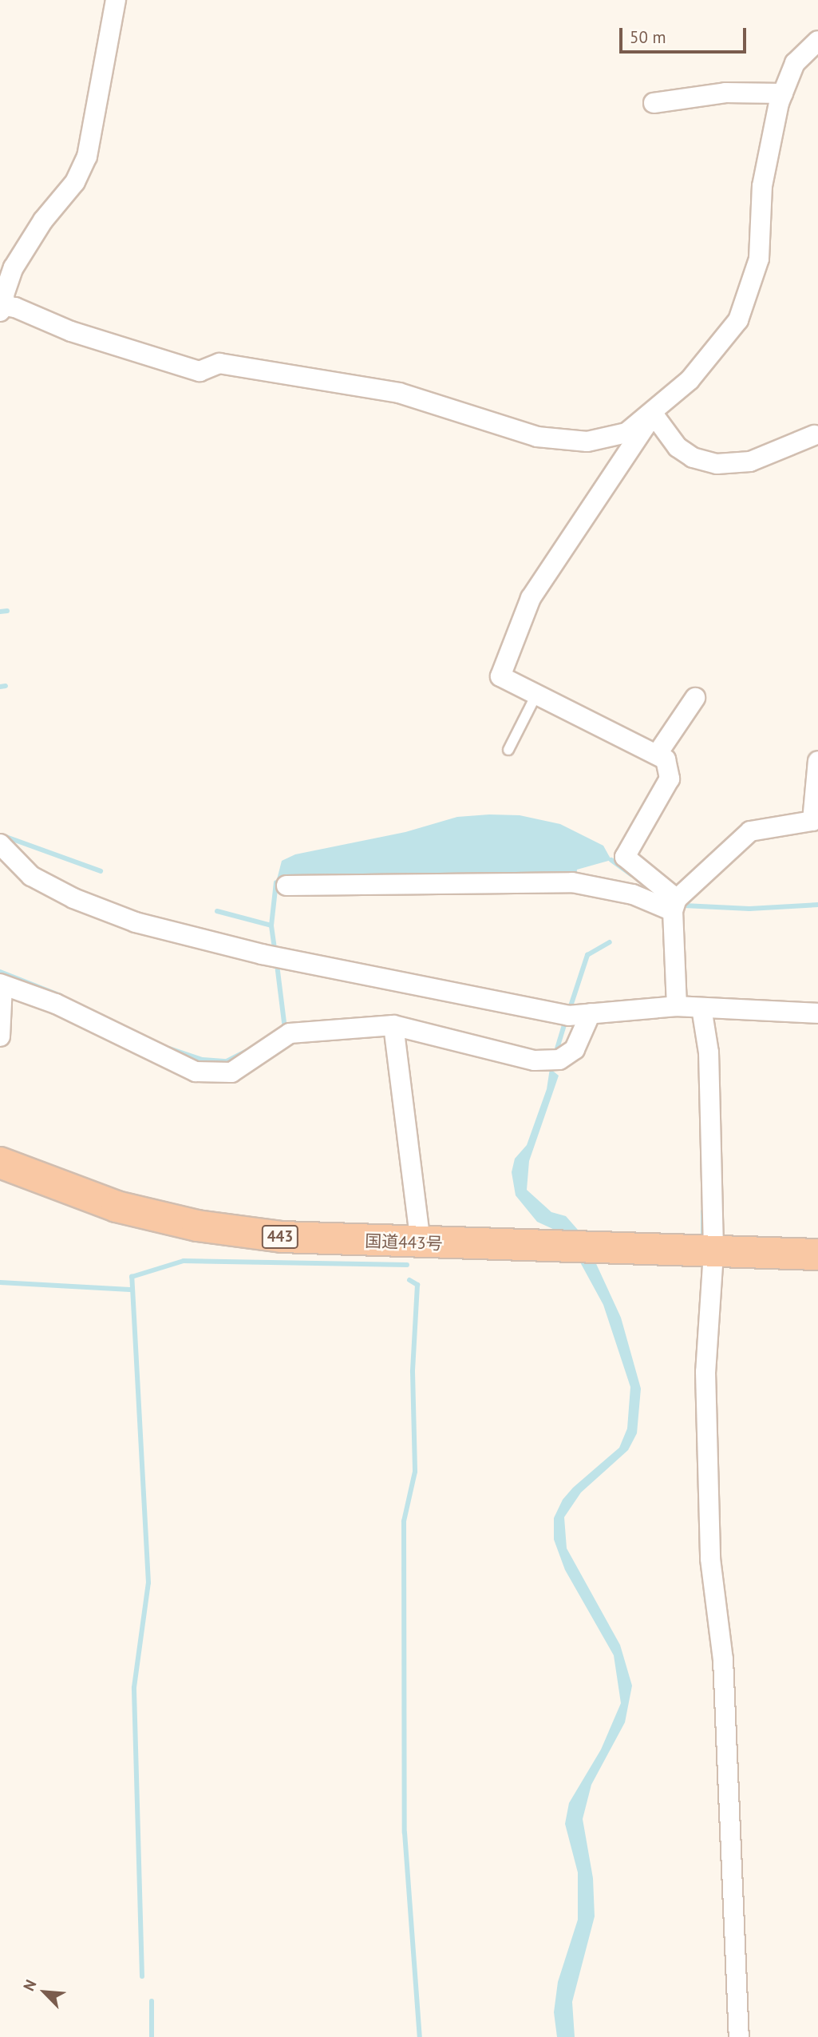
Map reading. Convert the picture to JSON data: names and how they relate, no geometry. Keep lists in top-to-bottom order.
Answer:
{
  "streets": {
    "highway": ["443", "国道443号"]
  },
  "scale_bar": "50 m",
  "north": "top left"
}
